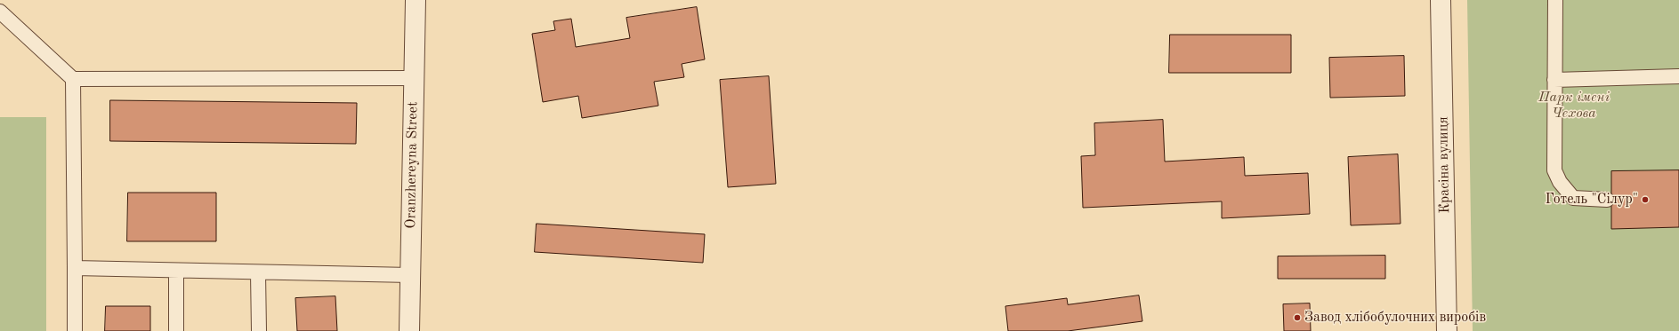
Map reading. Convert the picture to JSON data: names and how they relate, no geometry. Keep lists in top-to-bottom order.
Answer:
{
  "streets": {
    "street": ["Oranzhereyna Street", "Красіна вулиця"]
  },
  "parks": ["Парк імені Чехова"],
  "places": ["Готель \"Сілур\"", "Завод хлібобулочних виробів"]
}
